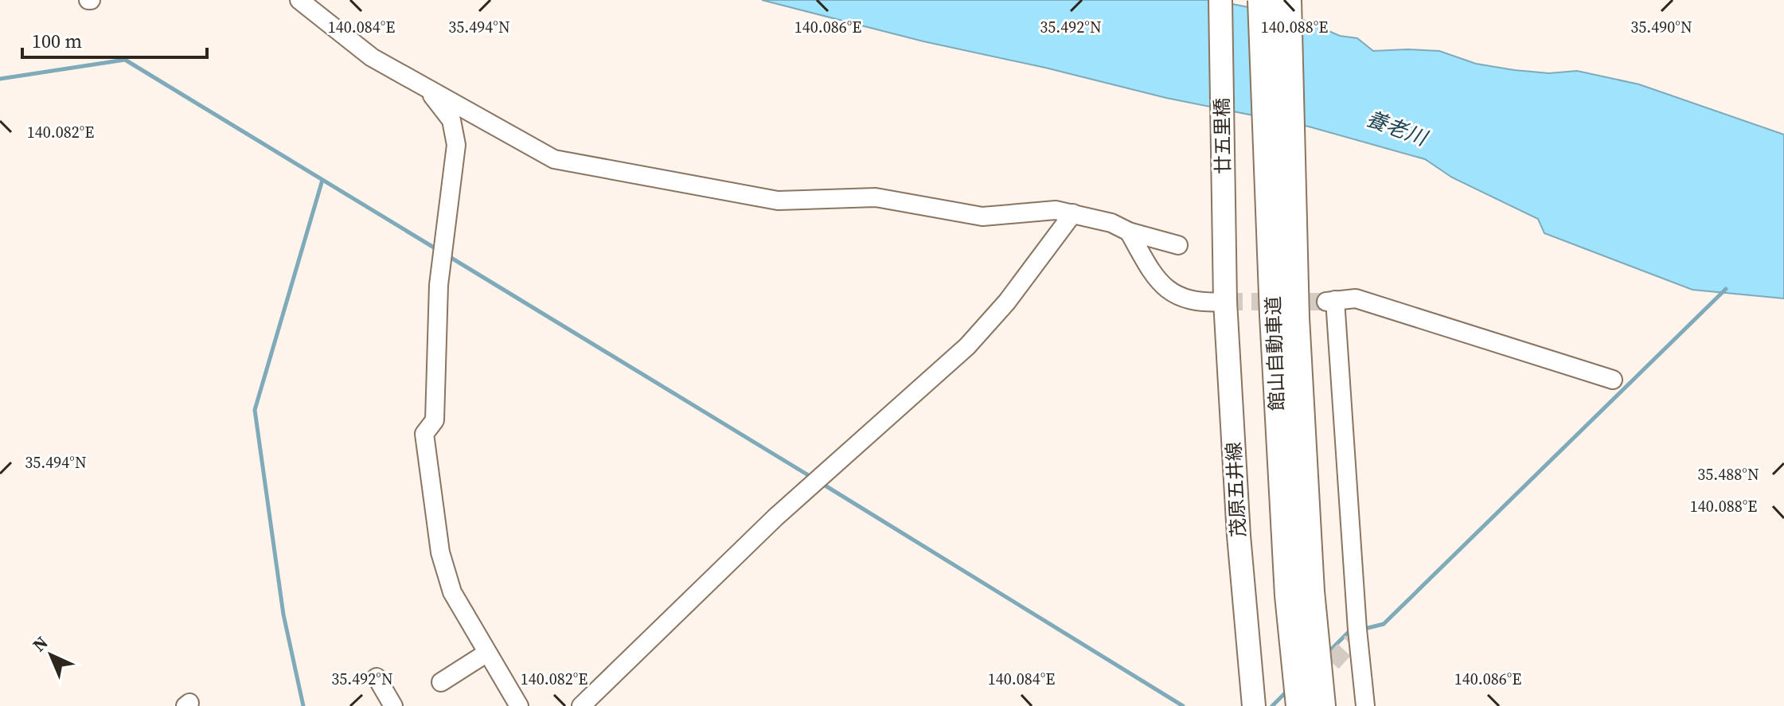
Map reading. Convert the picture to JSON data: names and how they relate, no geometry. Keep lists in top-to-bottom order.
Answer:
{
  "streets": {
    "highway": ["館山自動車道"],
    "main road": ["廿五里橋", "茂原五井線"]
  },
  "crossings": [
    ["廿五里橋", "茂原五井線"]
  ],
  "water": ["養老川"],
  "scale_bar": "100 m",
  "north": "top left",
  "coordinates": [
    "35.494°N",
    "35.492°N",
    "35.490°N",
    "140.084°E",
    "140.086°E",
    "140.088°E",
    "140.082°E",
    "35.488°N"
  ]
}
